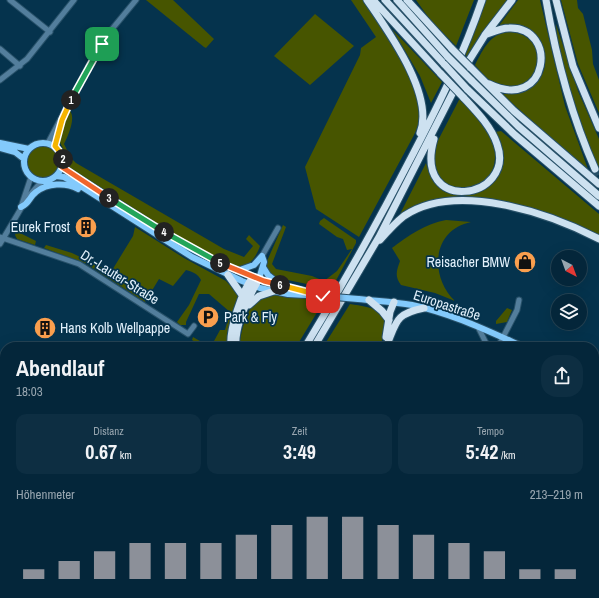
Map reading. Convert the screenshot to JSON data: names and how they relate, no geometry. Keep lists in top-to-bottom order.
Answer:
{
  "streets": {
    "main road": ["Europastraße"],
    "street": ["Dr.-Lauter-Straße"]
  },
  "places": {
    "building": ["Eurek Frost", "Hans Kolb Wellpappe"],
    "shop": ["Reisacher BMW"],
    "parking": ["Park & Fly"]
  },
  "north": "bottom right",
  "page": {
    "pins": [
      "1",
      "2",
      "3",
      "4",
      "5",
      "6"
    ],
    "heading": ["Abendlauf", "18:03"],
    "stats": [
      ["Distanz", "0.67 km"],
      ["Zeit", "3:49"],
      ["Tempo", "5:42 /km"]
    ],
    "chart": ["Höhenmeter", "213–219 m"]
  }
}
